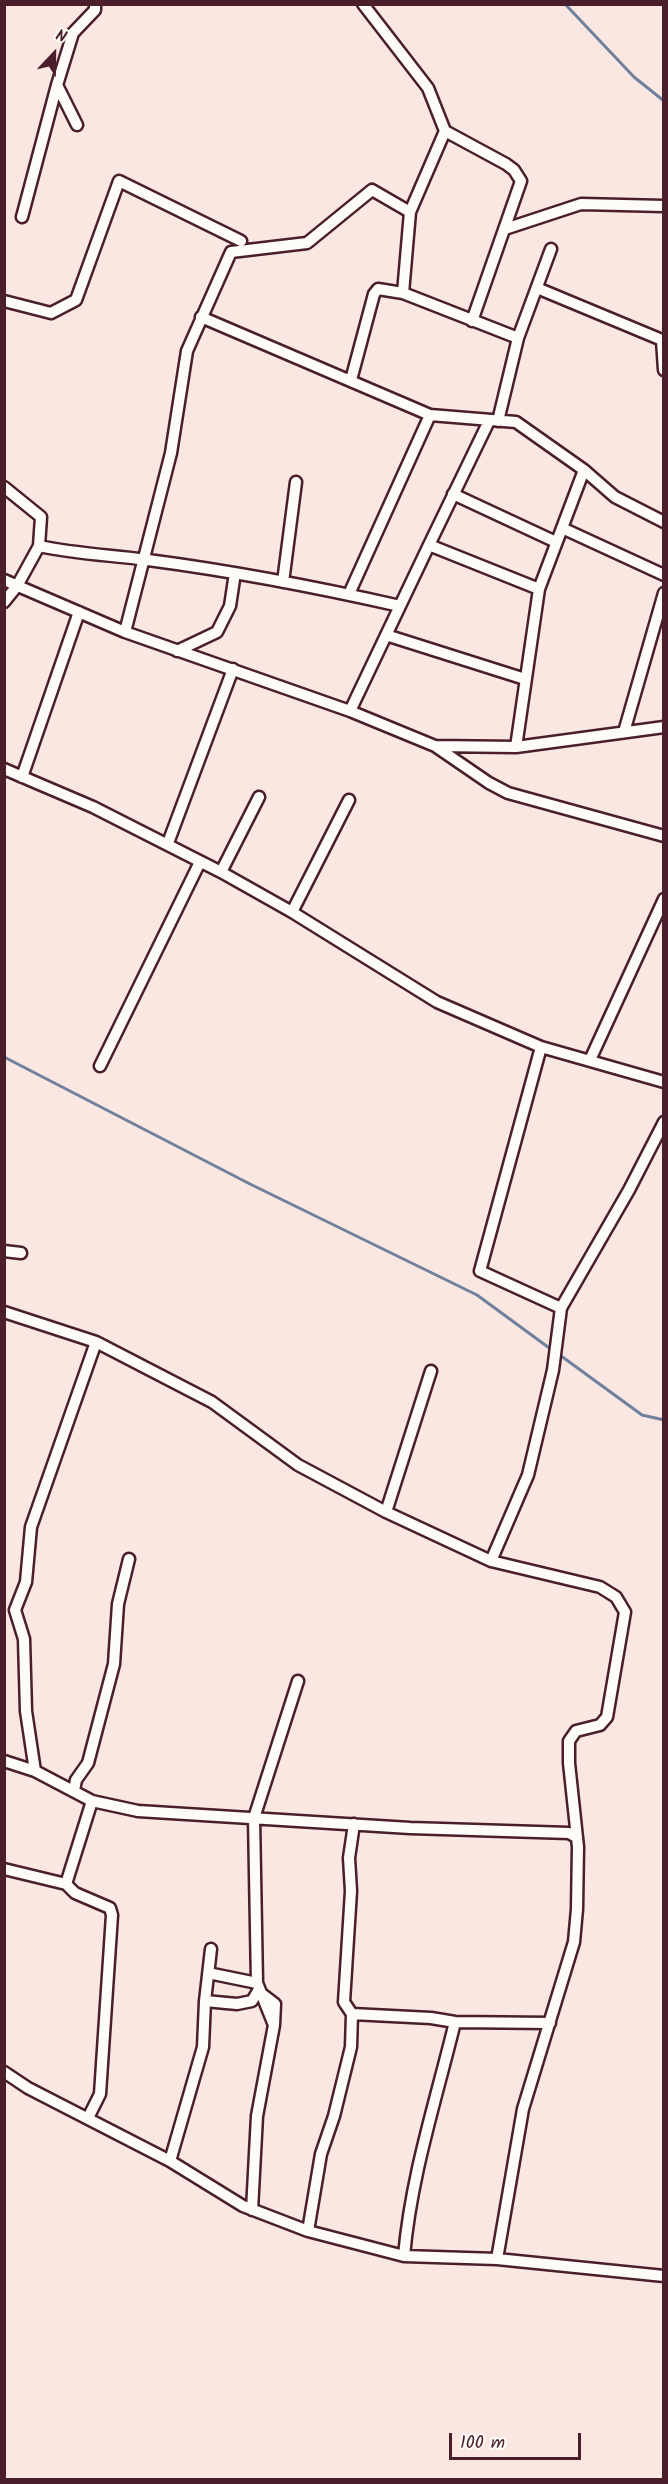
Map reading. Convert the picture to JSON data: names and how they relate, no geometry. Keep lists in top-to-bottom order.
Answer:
{
  "scale_bar": "100 m",
  "north": "top"
}
